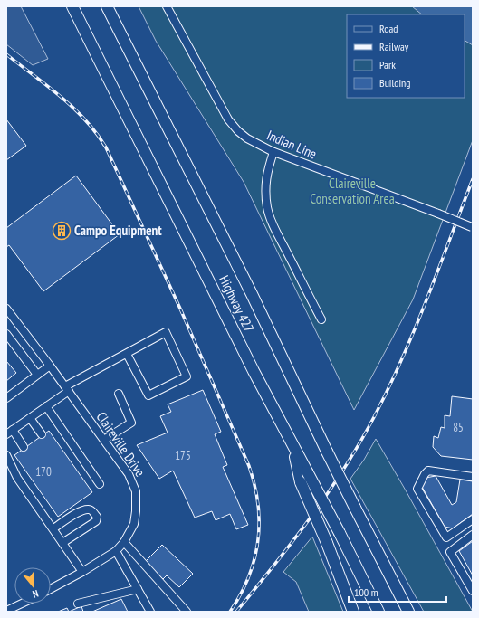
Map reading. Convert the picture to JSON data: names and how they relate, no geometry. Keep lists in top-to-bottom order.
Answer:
{
  "streets": {
    "highway": ["Highway 427"],
    "street": ["Indian Line", "Claireville Drive"]
  },
  "parks": ["Claireville Conservation Area"],
  "places": {
    "building": ["Campo Equipment"]
  },
  "house_numbers": ["85", "175", "170"],
  "legend": [
    "Road",
    "Railway",
    "Park",
    "Building"
  ],
  "scale_bar": "100 m",
  "north": "bottom"
}
